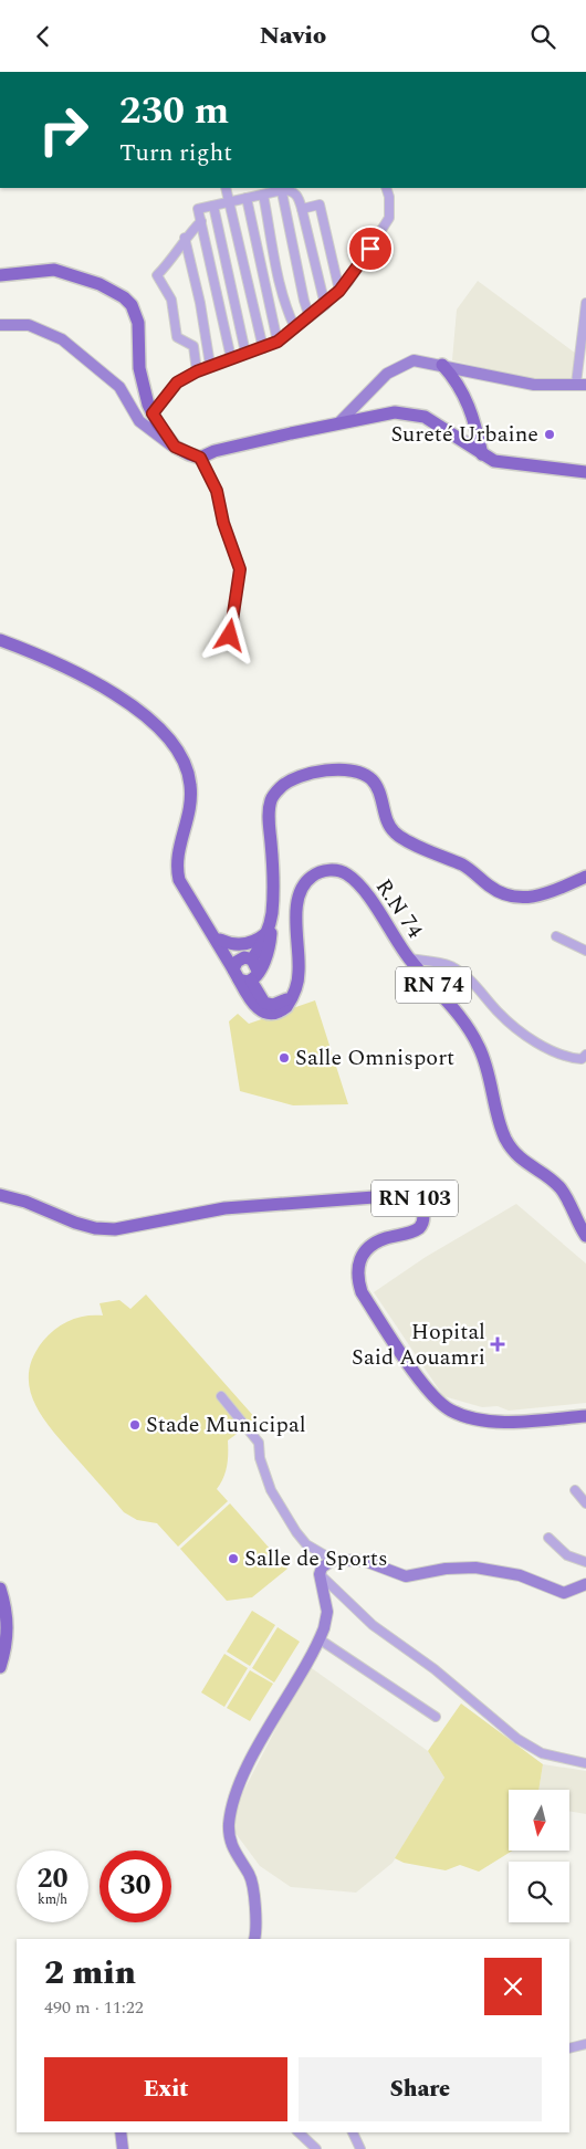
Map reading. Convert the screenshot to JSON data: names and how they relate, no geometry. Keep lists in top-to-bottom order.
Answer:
{
  "streets": {
    "main road": ["R.N 74", "RN 74", "RN 103"]
  },
  "places": {
    "other": [
      "Sureté Urbaine",
      "Salle Omnisport",
      "Stade Municipal",
      "Salle de Sports"
    ],
    "health": ["Hopital Said Aouamri"]
  },
  "north": "bottom",
  "page": {
    "header": "Navio",
    "turn": ["230 m", "Turn right"],
    "speed": "20 km/h",
    "limit": "30",
    "heading": ["2 min", "490 m · 11:22"],
    "buttons": ["Exit", "Share"]
  }
}
